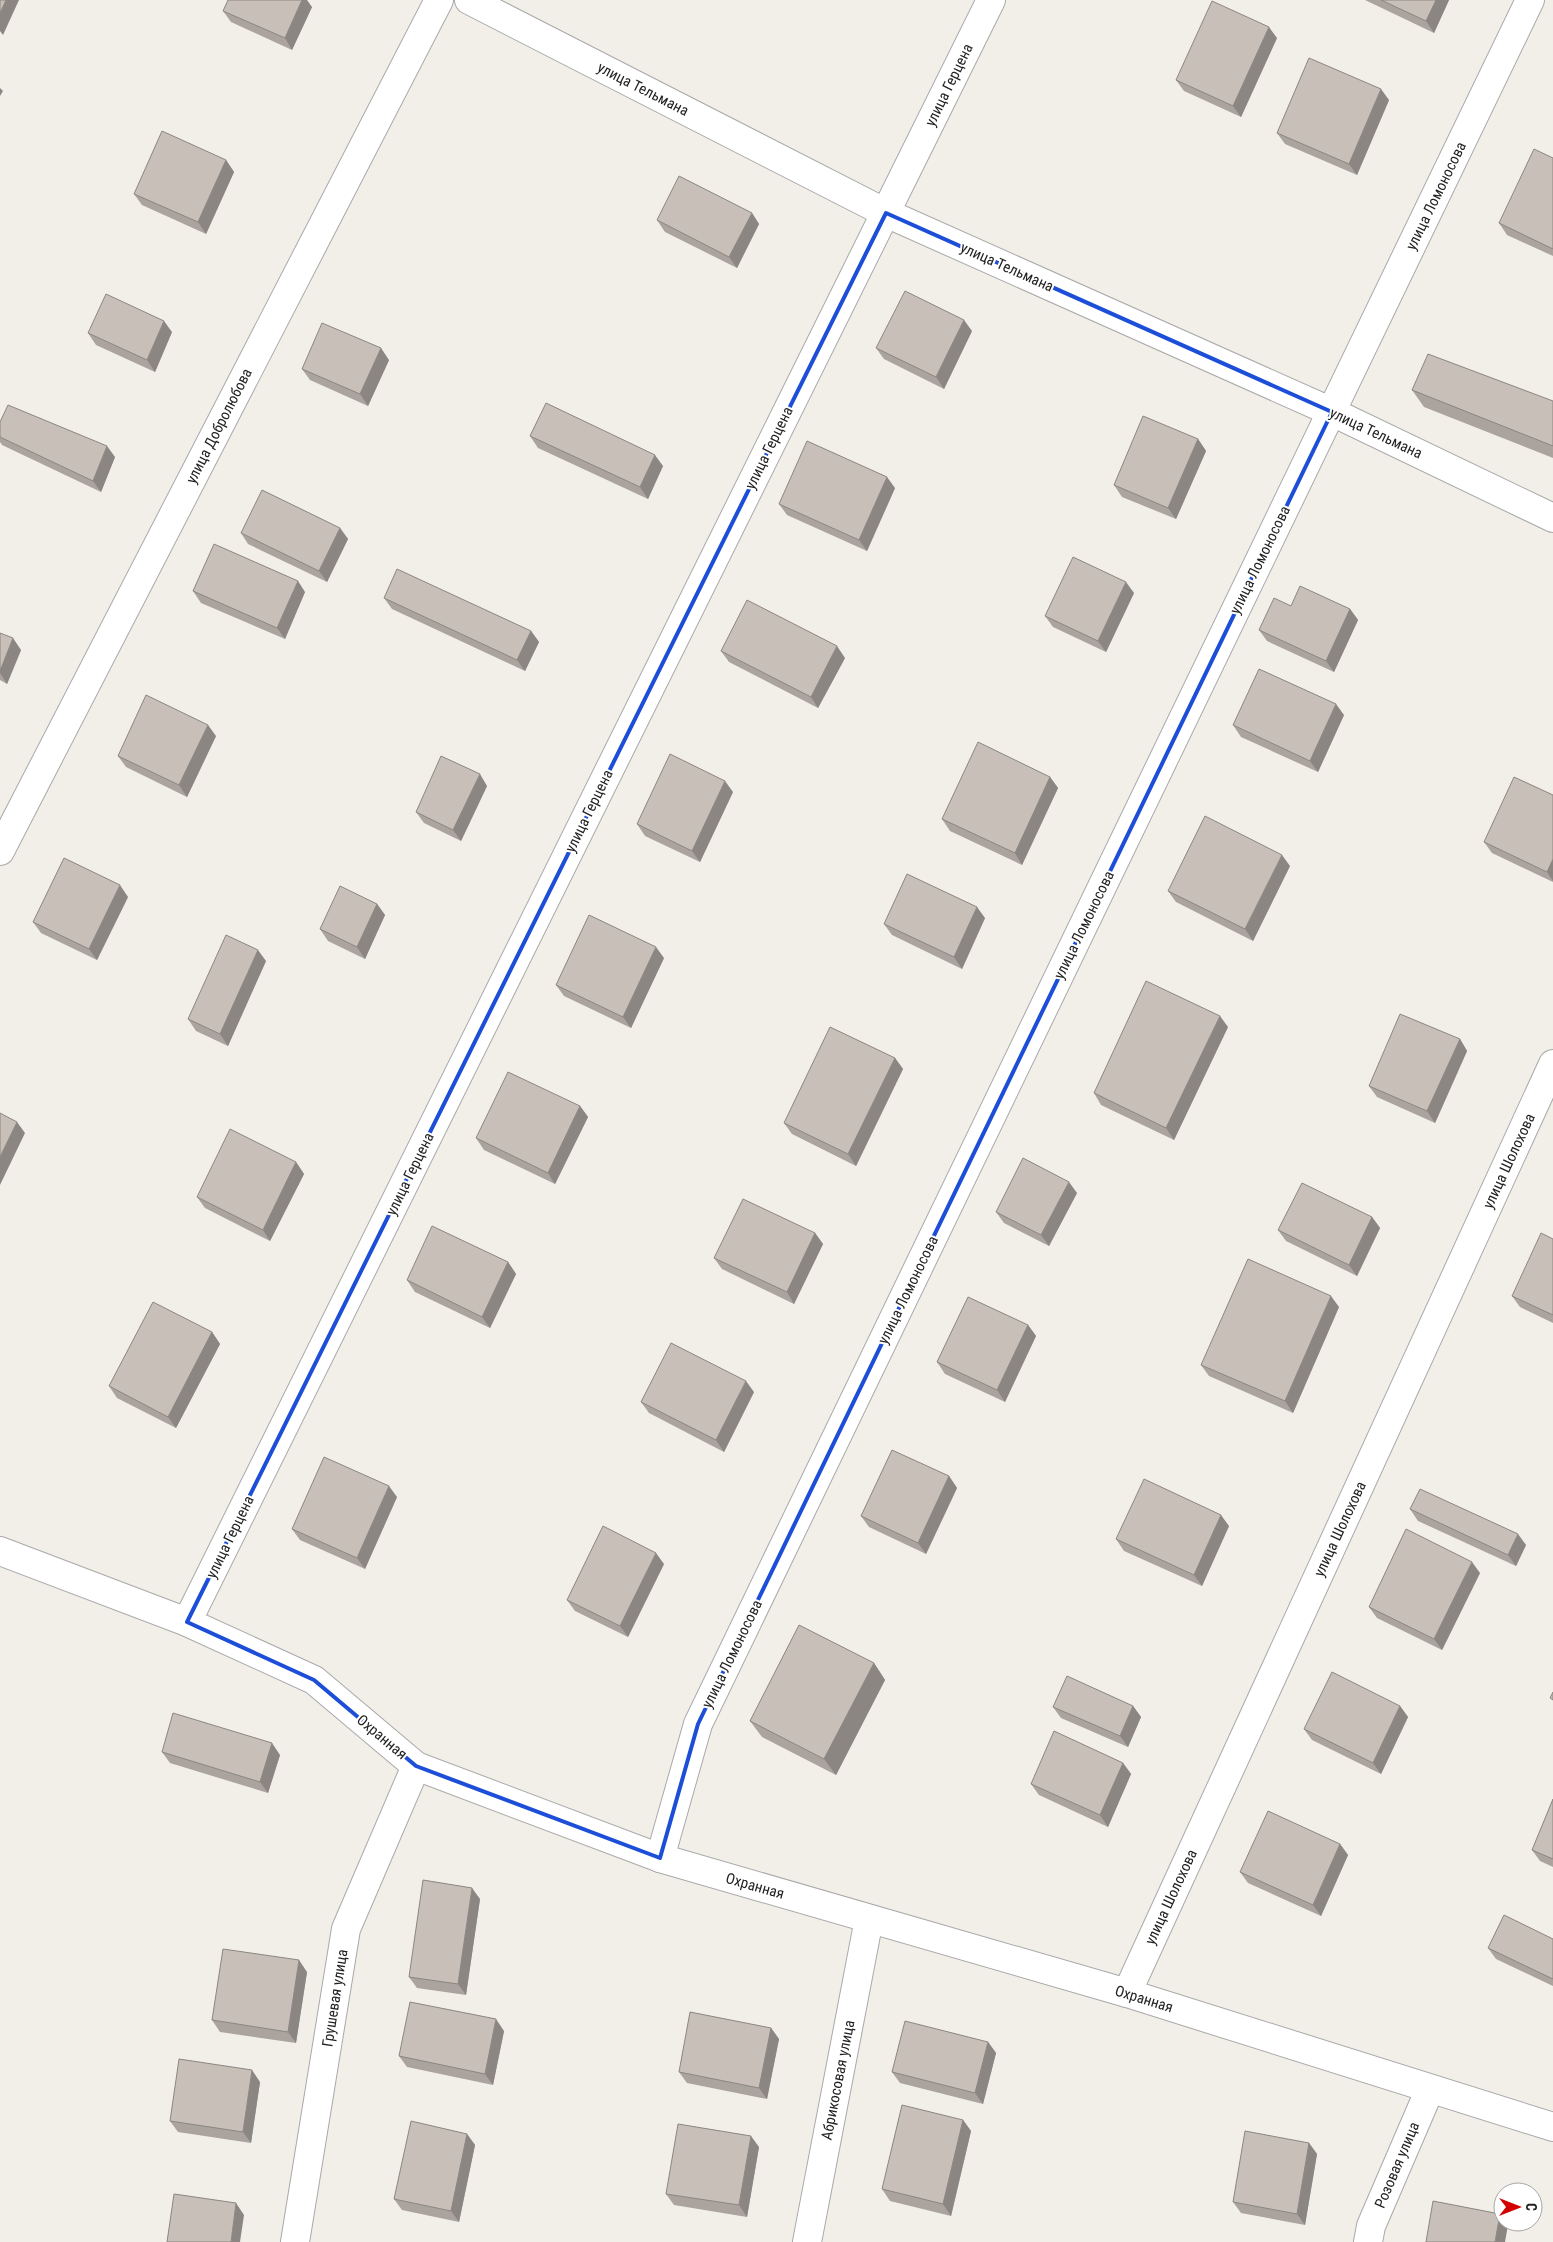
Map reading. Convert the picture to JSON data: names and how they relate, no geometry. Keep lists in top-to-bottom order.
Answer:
{
  "streets": {
    "street": [
      "улица Герцена",
      "улица Тельмана",
      "улица Ломоносова",
      "улица Добролюбова",
      "улица Шолохова",
      "Охранная",
      "Грушевая улица",
      "Абрикосовая улица",
      "Розовая улица"
    ]
  },
  "crossings": [
    ["улица Герцена", "улица Тельмана"],
    ["улица Герцена", "Охранная"],
    ["улица Тельмана", "улица Ломоносова"],
    ["улица Ломоносова", "Охранная"],
    ["улица Шолохова", "Охранная"],
    ["Охранная", "Грушевая улица"],
    ["Охранная", "Абрикосовая улица"],
    ["Охранная", "Розовая улица"]
  ],
  "north": "right"
}
